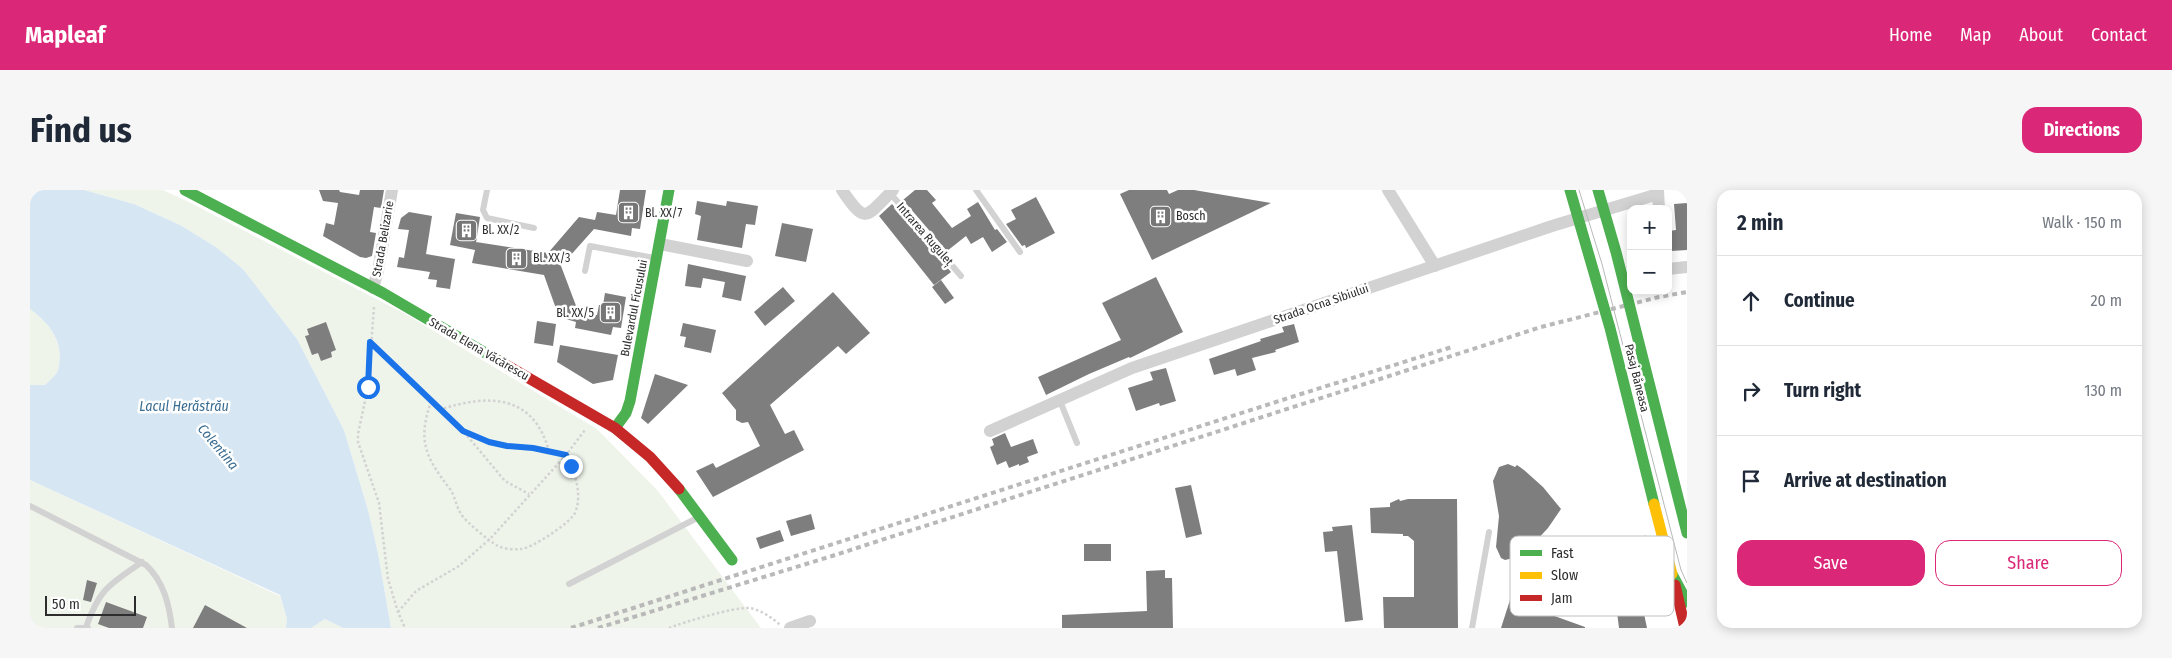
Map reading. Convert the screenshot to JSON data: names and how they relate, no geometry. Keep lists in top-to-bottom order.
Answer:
{
  "streets": {
    "street": [
      "Strada Belizarie",
      "Strada Ocna Sibiului",
      "Bulevardul Ficusului",
      "Strada Elena Văcărescu",
      "Pasaj Băneasa"
    ],
    "lane": ["Intrarea Ruguleț"]
  },
  "crossings": [
    ["Strada Belizarie", "Strada Elena Văcărescu"],
    ["Bulevardul Ficusului", "Strada Elena Văcărescu"]
  ],
  "water": ["Lacul Herăstrău", "Colentina"],
  "places": {
    "building": [
      "Bl. XX/7",
      "Bosch",
      "Bl. XX/2",
      "Bl. XX/3",
      "Bl. XX/5"
    ]
  },
  "legend": ["Fast", "Slow", "Jam"],
  "scale_bar": "50 m",
  "page": {
    "header": "Mapleaf",
    "nav": [
      "Home",
      "Map",
      "About",
      "Contact"
    ],
    "buttons": [
      "Directions",
      ["Save", "Share"]
    ],
    "title": "Find us",
    "heading": ["2 min", "Walk · 150 m"],
    "map_buttons": ["+", "−"],
    "list": [
      ["Continue", "20 m"],
      ["Turn right", "130 m"],
      "Arrive at destination"
    ],
    "scale": "50 m"
  }
}
